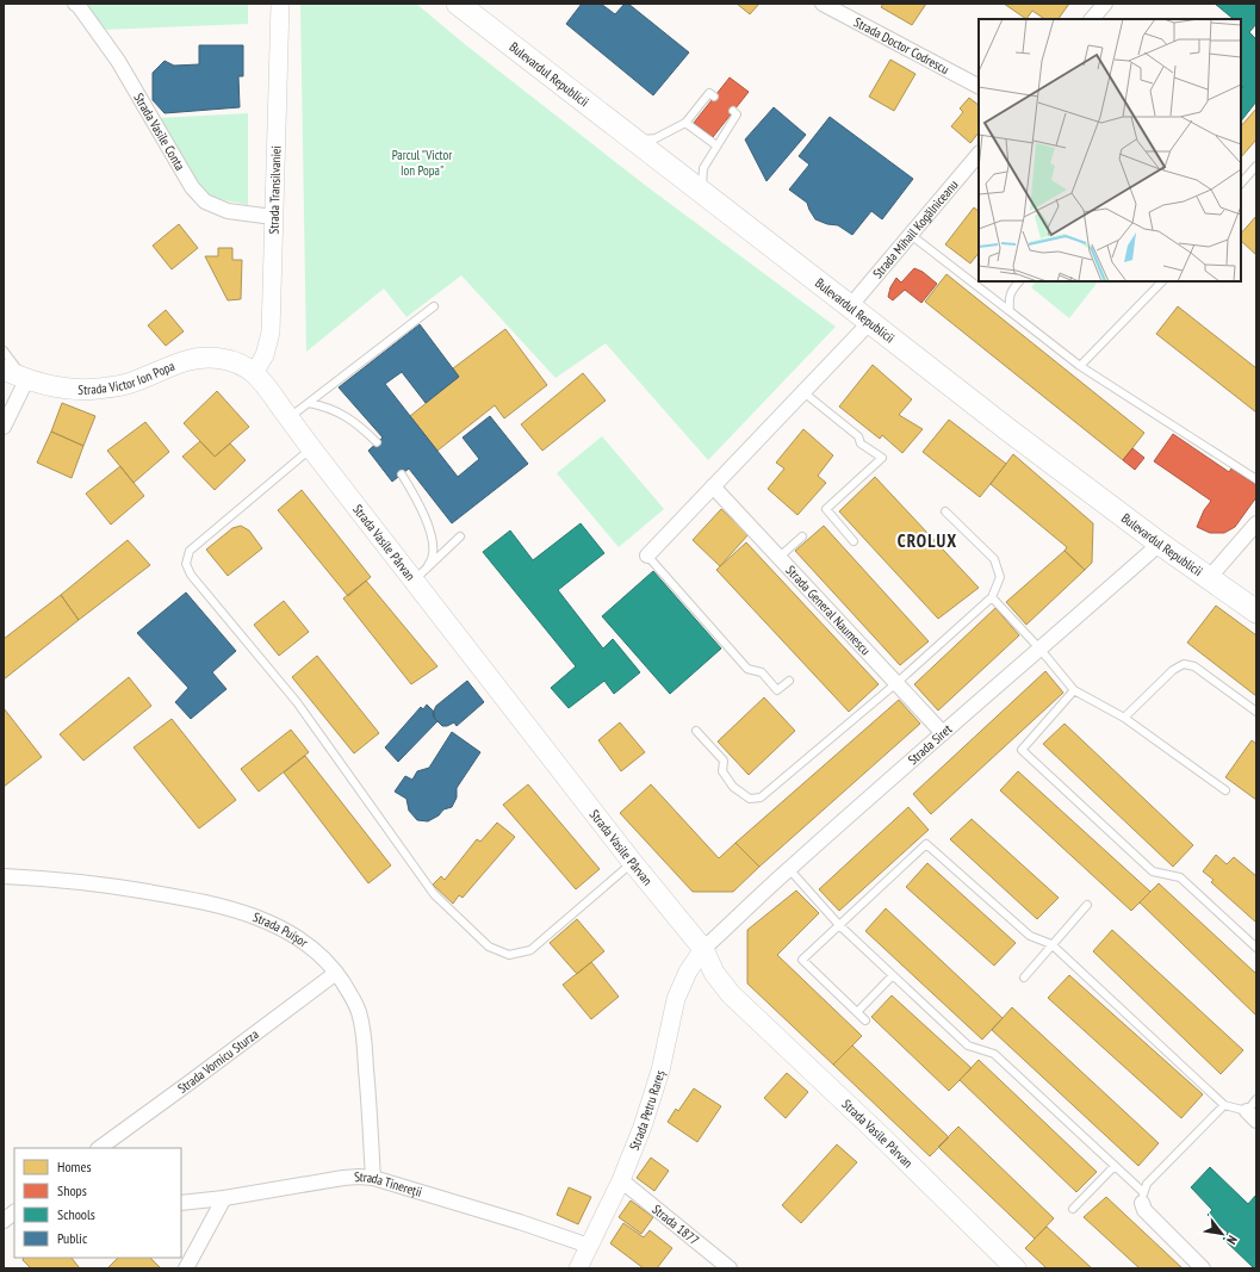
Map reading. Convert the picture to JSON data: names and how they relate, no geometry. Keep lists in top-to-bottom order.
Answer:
{
  "streets": {
    "main road": ["Bulevardul Republicii", "Strada Victor Ion Popa", "Strada Vasile Pârvan"],
    "street": [
      "Strada Doctor Codrescu",
      "Strada Vasile Conta",
      "Strada Transilvaniei",
      "Strada Mihail Kogălniceanu",
      "Strada General Naumescu",
      "Strada Siret",
      "Strada Puișor",
      "Strada Vornicu Sturza",
      "Strada Petru Rareș",
      "Strada Tinereții",
      "Strada 1877"
    ]
  },
  "crossings": [
    ["Bulevardul Republicii", "Strada Mihail Kogălniceanu"],
    ["Bulevardul Republicii", "Strada Siret"],
    ["Strada Vasile Conta", "Strada Transilvaniei"],
    ["Strada Transilvaniei", "Strada Victor Ion Popa"],
    ["Strada Victor Ion Popa", "Strada Vasile Pârvan"],
    ["Strada Vasile Pârvan", "Strada Siret"],
    ["Strada Vasile Pârvan", "Strada Petru Rareș"],
    ["Strada General Naumescu", "Strada Siret"],
    ["Strada Siret", "Strada Petru Rareș"],
    ["Strada Puișor", "Strada Vornicu Sturza"],
    ["Strada Puișor", "Strada Tinereții"],
    ["Strada Petru Rareș", "Strada Tinereții"],
    ["Strada Petru Rareș", "Strada 1877"]
  ],
  "districts": ["CROLUX"],
  "parks": ["Parcul \"Victor Ion Popa\""],
  "legend": [
    "Homes",
    "Shops",
    "Schools",
    "Public"
  ],
  "north": "bottom right"
}
